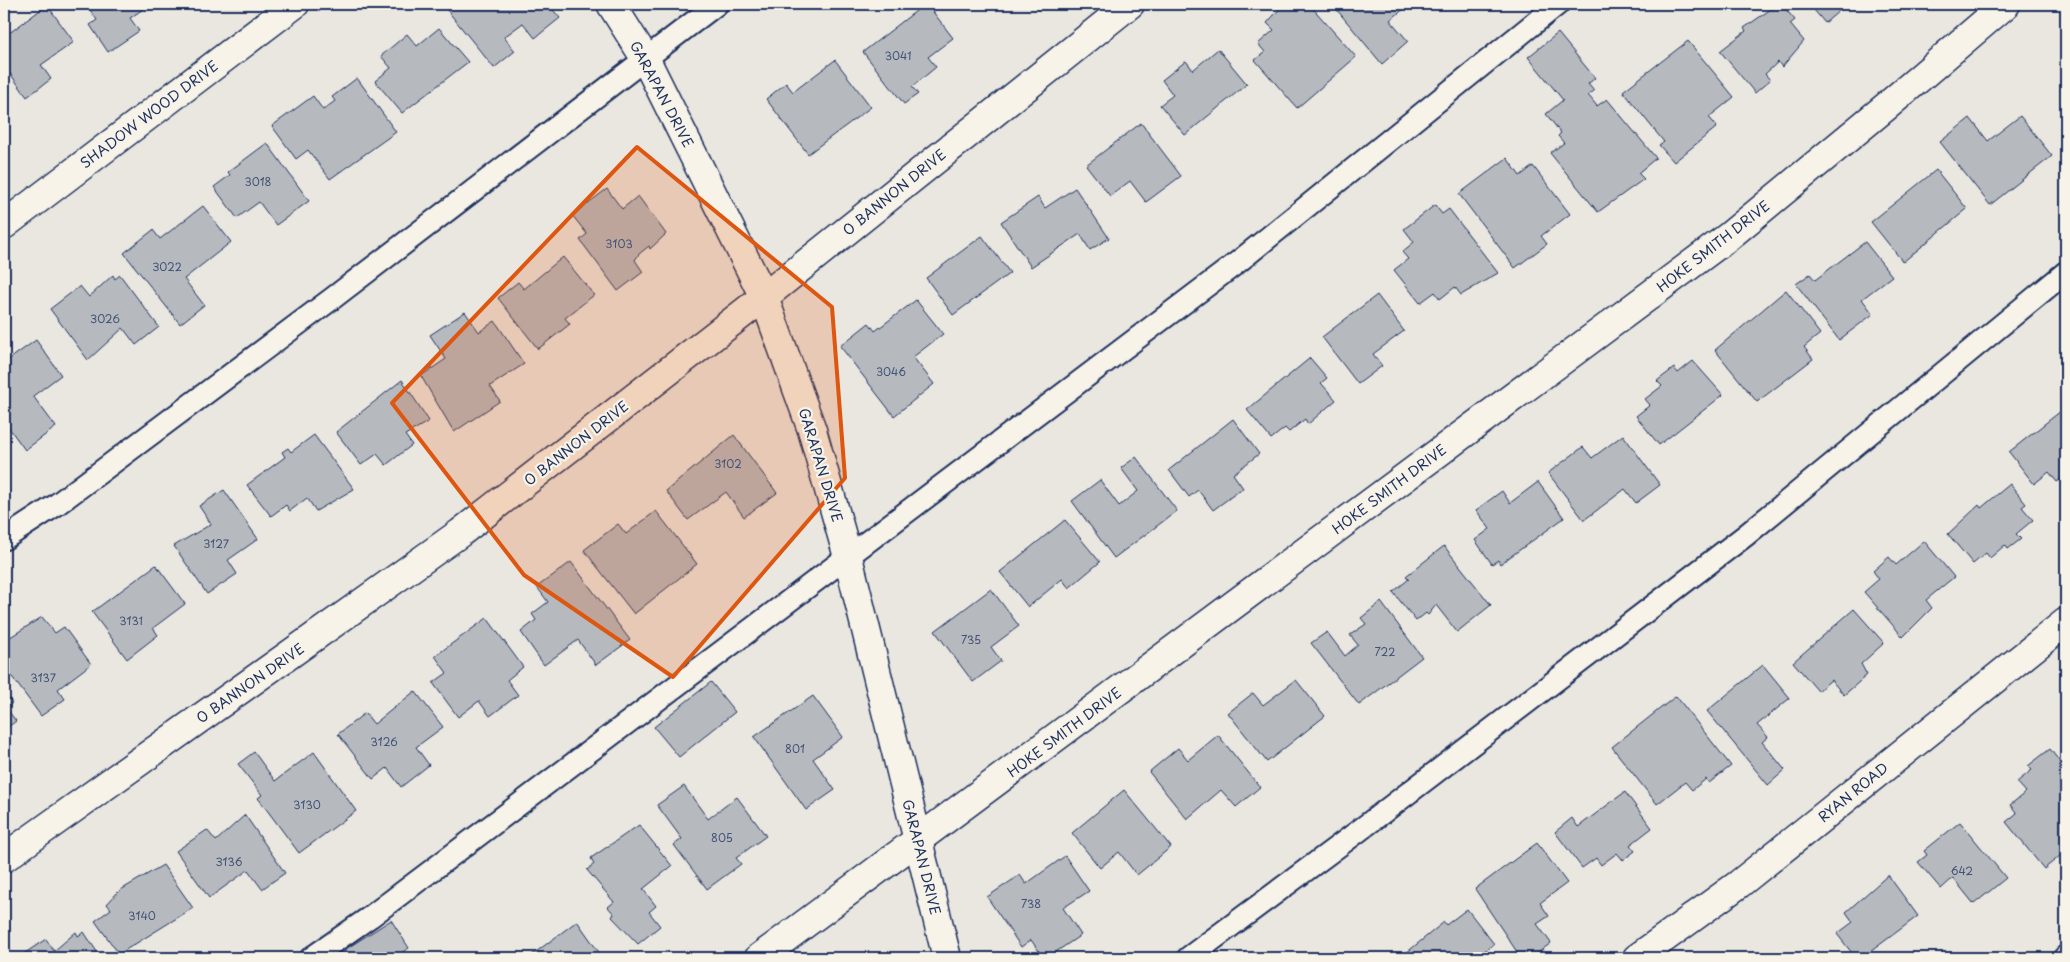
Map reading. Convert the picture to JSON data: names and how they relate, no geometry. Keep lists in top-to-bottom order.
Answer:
{
  "streets": {
    "street": [
      "GARAPAN DRIVE",
      "SHADOW WOOD DRIVE",
      "O BANNON DRIVE",
      "HOKE SMITH DRIVE",
      "RYAN ROAD"
    ]
  },
  "crossings": [
    ["GARAPAN DRIVE", "O BANNON DRIVE"],
    ["GARAPAN DRIVE", "HOKE SMITH DRIVE"]
  ],
  "house_numbers": [
    "3041",
    "3018",
    "3103",
    "3022",
    "3026",
    "3046",
    "3102",
    "3127",
    "3131",
    "735",
    "722",
    "3137",
    "3126",
    "801",
    "3130",
    "805",
    "3136",
    "642",
    "738",
    "3140"
  ]
}
